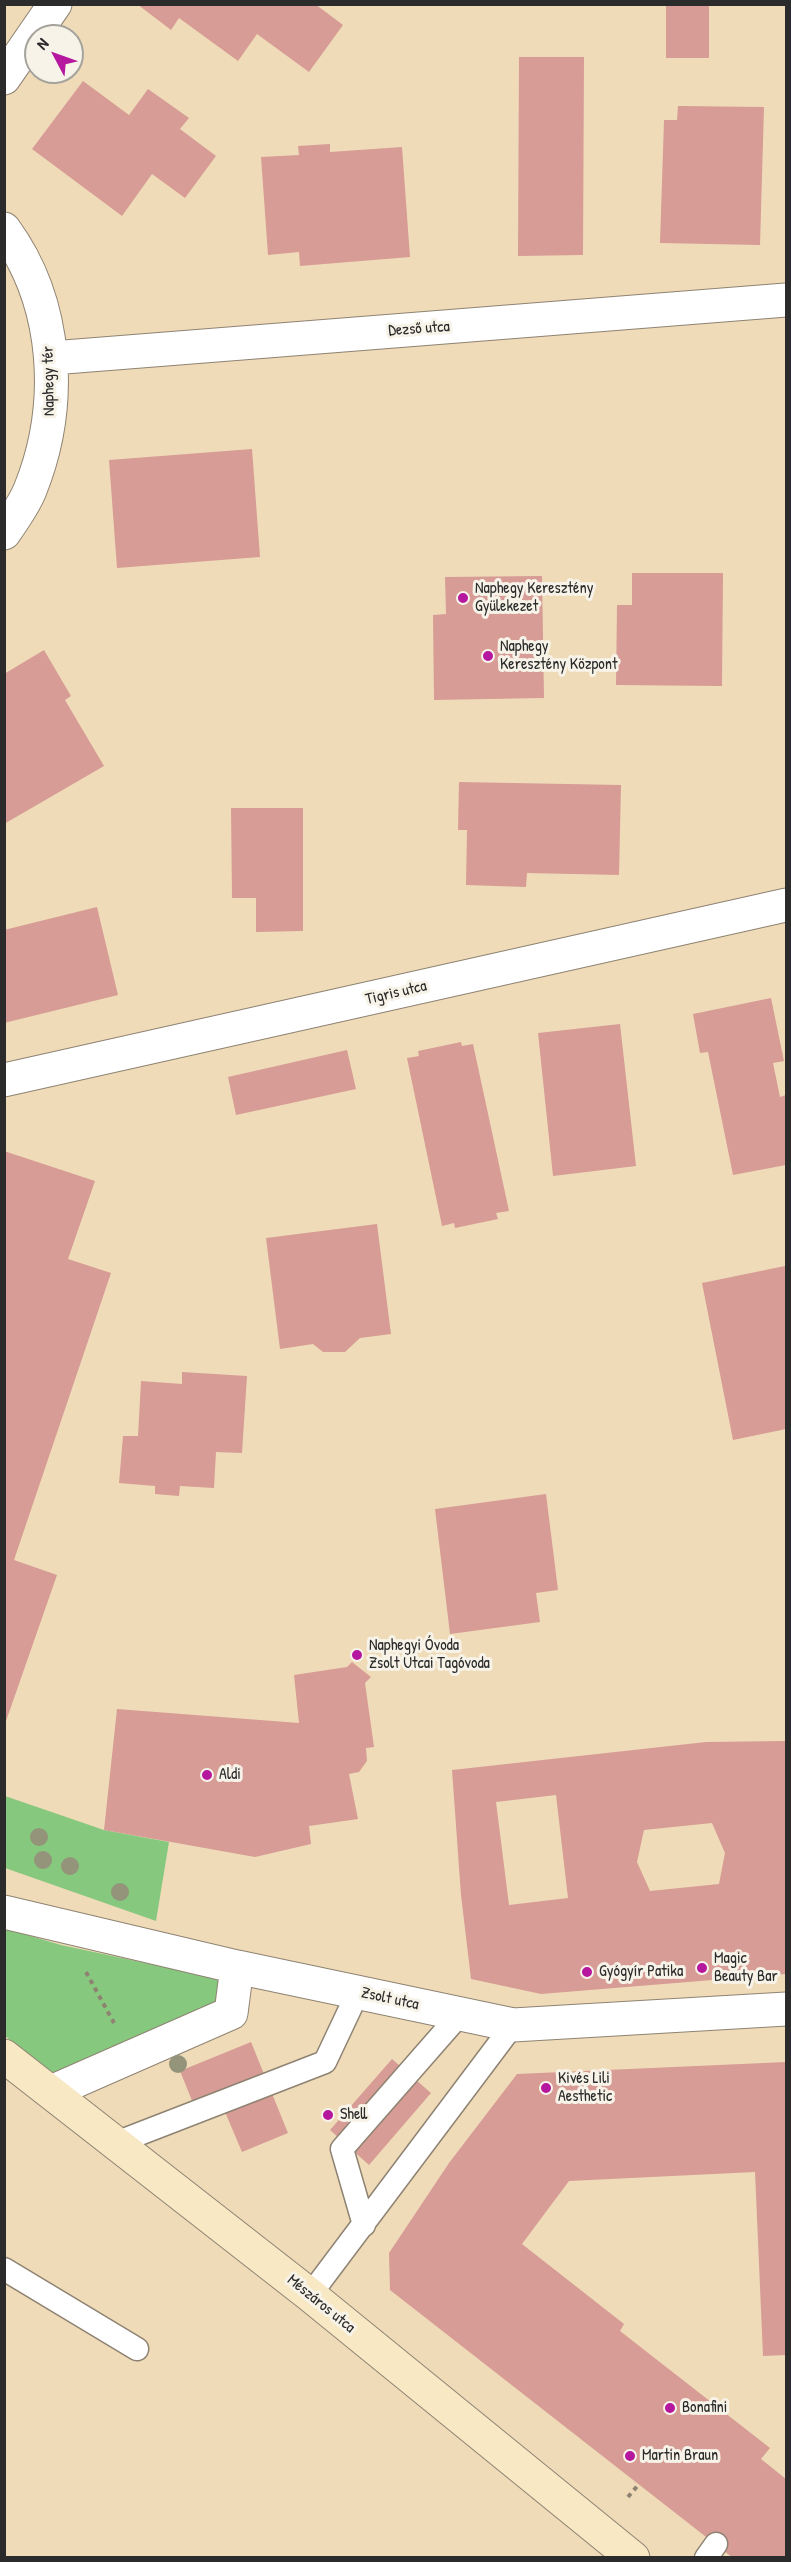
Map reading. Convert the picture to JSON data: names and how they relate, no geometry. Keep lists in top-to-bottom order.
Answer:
{
  "streets": {
    "street": [
      "Dezső utca",
      "Naphegy tér",
      "Tigris utca",
      "Zsolt utca",
      "Mészáros utca"
    ]
  },
  "crossings": [
    ["Dezső utca", "Naphegy tér"]
  ],
  "places": [
    "Naphegy Keresztény Gyülekezet",
    "Naphegy Keresztény Központ",
    "Naphegyi Óvoda Zsolt Utcai Tagóvoda",
    "Aldi",
    "Magic Beauty Bar",
    "Gyógyír Patika",
    "Kivés Lili Aesthetic",
    "Shell",
    "Bonafini",
    "Martin Braun"
  ],
  "north": "top left"
}
